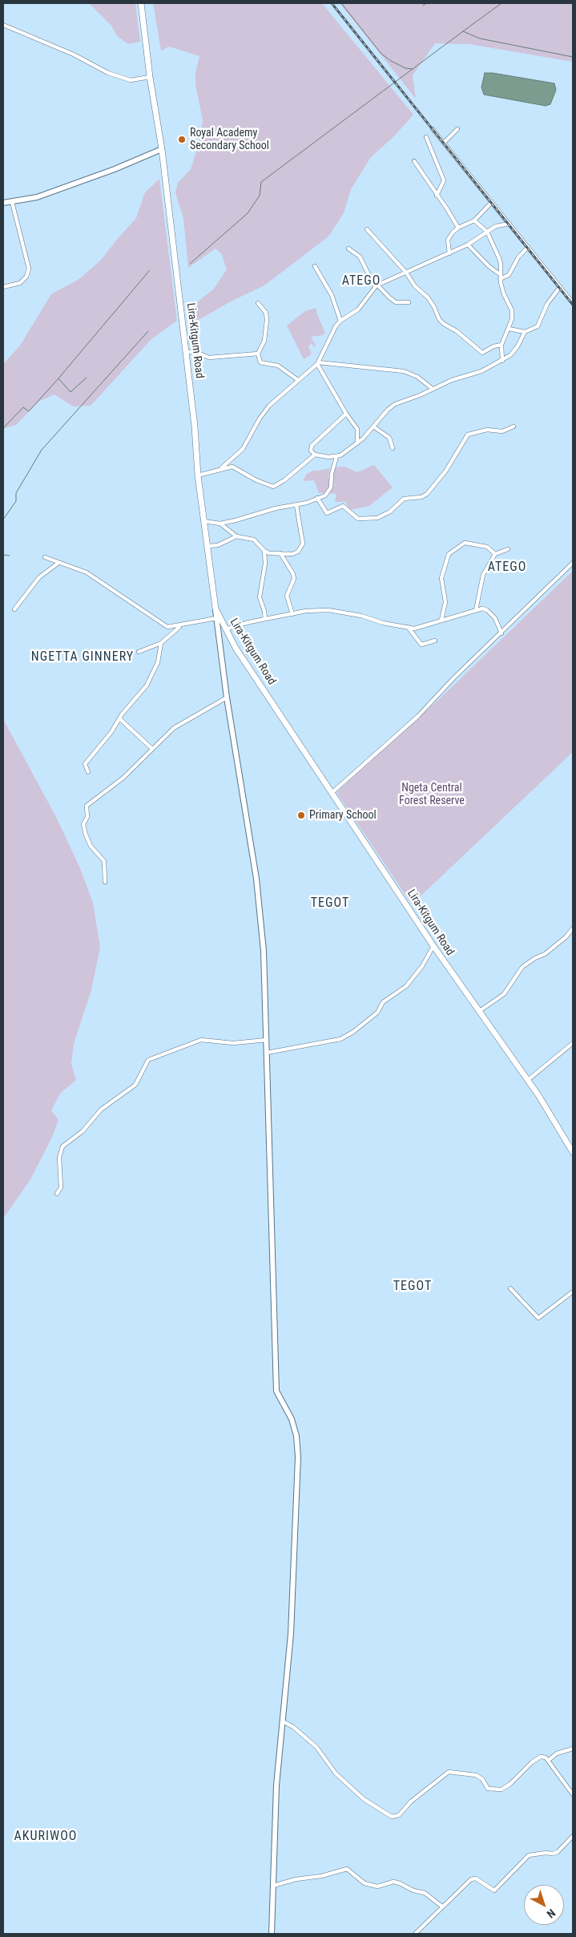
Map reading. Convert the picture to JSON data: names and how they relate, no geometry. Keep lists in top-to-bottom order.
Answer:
{
  "streets": {
    "main road": ["Lira-Kitgum Road"]
  },
  "districts": [
    "ATEGO",
    "ATEGO",
    "NGETTA GINNERY",
    "TEGOT",
    "TEGOT",
    "AKURIWOO"
  ],
  "parks": ["Ngeta Central Forest Reserve"],
  "places": ["Royal Academy Secondary School", "Primary School"],
  "north": "bottom right"
}
